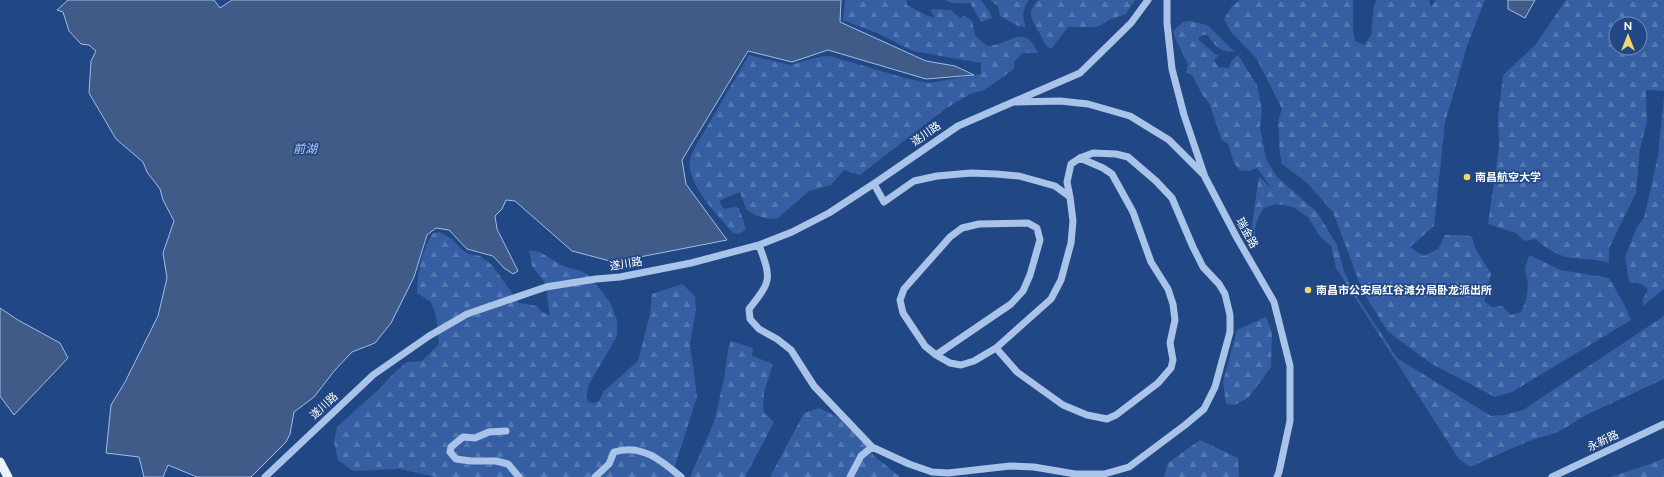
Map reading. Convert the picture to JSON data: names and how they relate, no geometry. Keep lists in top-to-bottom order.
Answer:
{
  "streets": {
    "street": ["遂川路", "瑞金路", "永新路"]
  },
  "crossings": [
    ["遂川路", "瑞金路"]
  ],
  "water": ["前湖"],
  "places": ["南昌航空大学", "南昌市公安局红谷滩分局卧龙派出所"],
  "north": "top"
}
